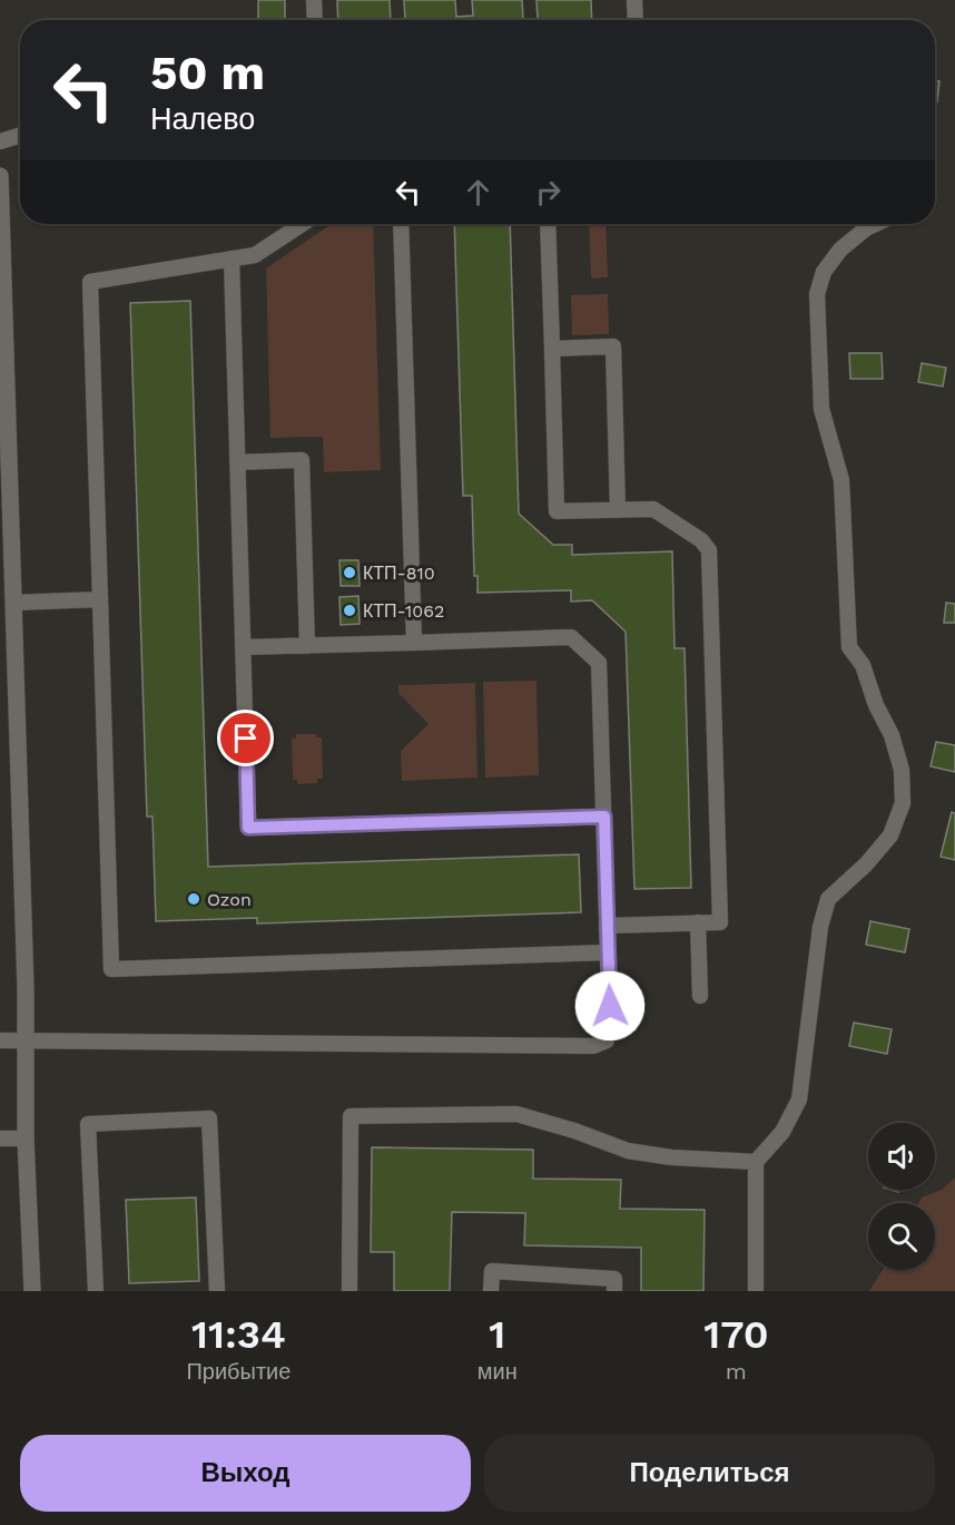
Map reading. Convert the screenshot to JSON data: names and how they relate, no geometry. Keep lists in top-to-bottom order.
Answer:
{
  "places": ["КТП-810", "КТП-1062", "Ozon"],
  "page": {
    "turn": ["50 m", "Налево"],
    "eta": [
      "11:34",
      "Прибытие",
      "1",
      "мин",
      "170",
      "m"
    ],
    "buttons": ["Выход", "Поделиться"]
  }
}
